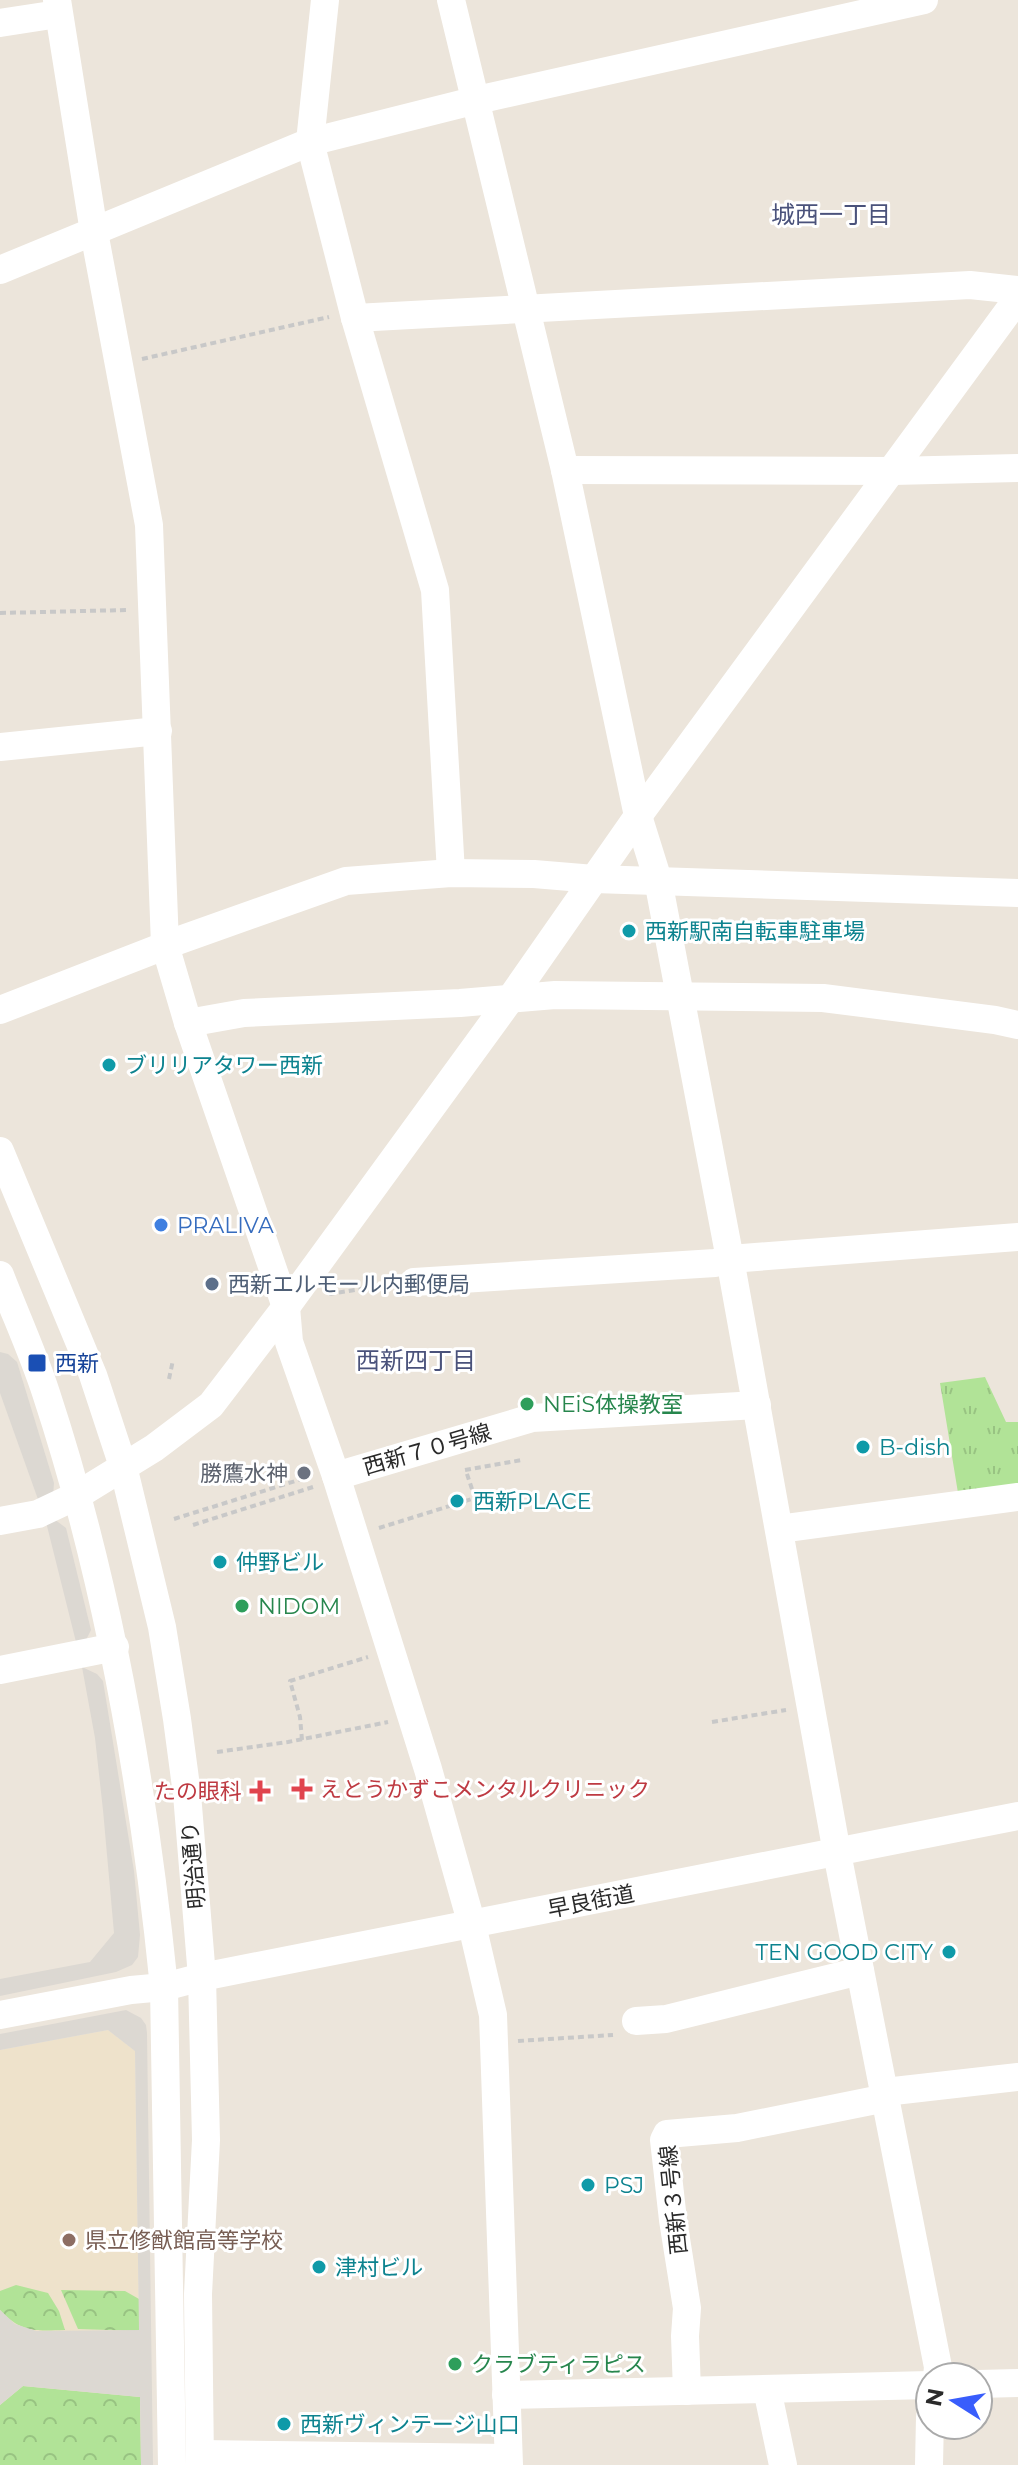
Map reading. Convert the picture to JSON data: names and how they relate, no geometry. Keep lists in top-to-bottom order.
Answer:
{
  "streets": {
    "street": [
      "西新７０号線",
      "明治通り",
      "早良街道",
      "西新３号線"
    ]
  },
  "crossings": [
    ["明治通り", "早良街道"]
  ],
  "districts": ["城西一丁目", "西新四丁目"],
  "places": {
    "other": [
      "西新駅南自転車駐車場",
      "ブリリアタワー西新",
      "PRALIVA",
      "西新エルモール内郵便局",
      "NEiS体操教室",
      "B-dish",
      "勝鷹水神",
      "西新PLACE",
      "仲野ビル",
      "NIDOM",
      "TEN GOOD CITY",
      "PSJ",
      "県立修猷館高等学校",
      "津村ビル",
      "クラブティラピス",
      "西新ヴィンテージ山口"
    ],
    "transit": ["西新"],
    "health": ["えとうかずこメンタルクリニック", "たの眼科"]
  },
  "north": "left"
}
